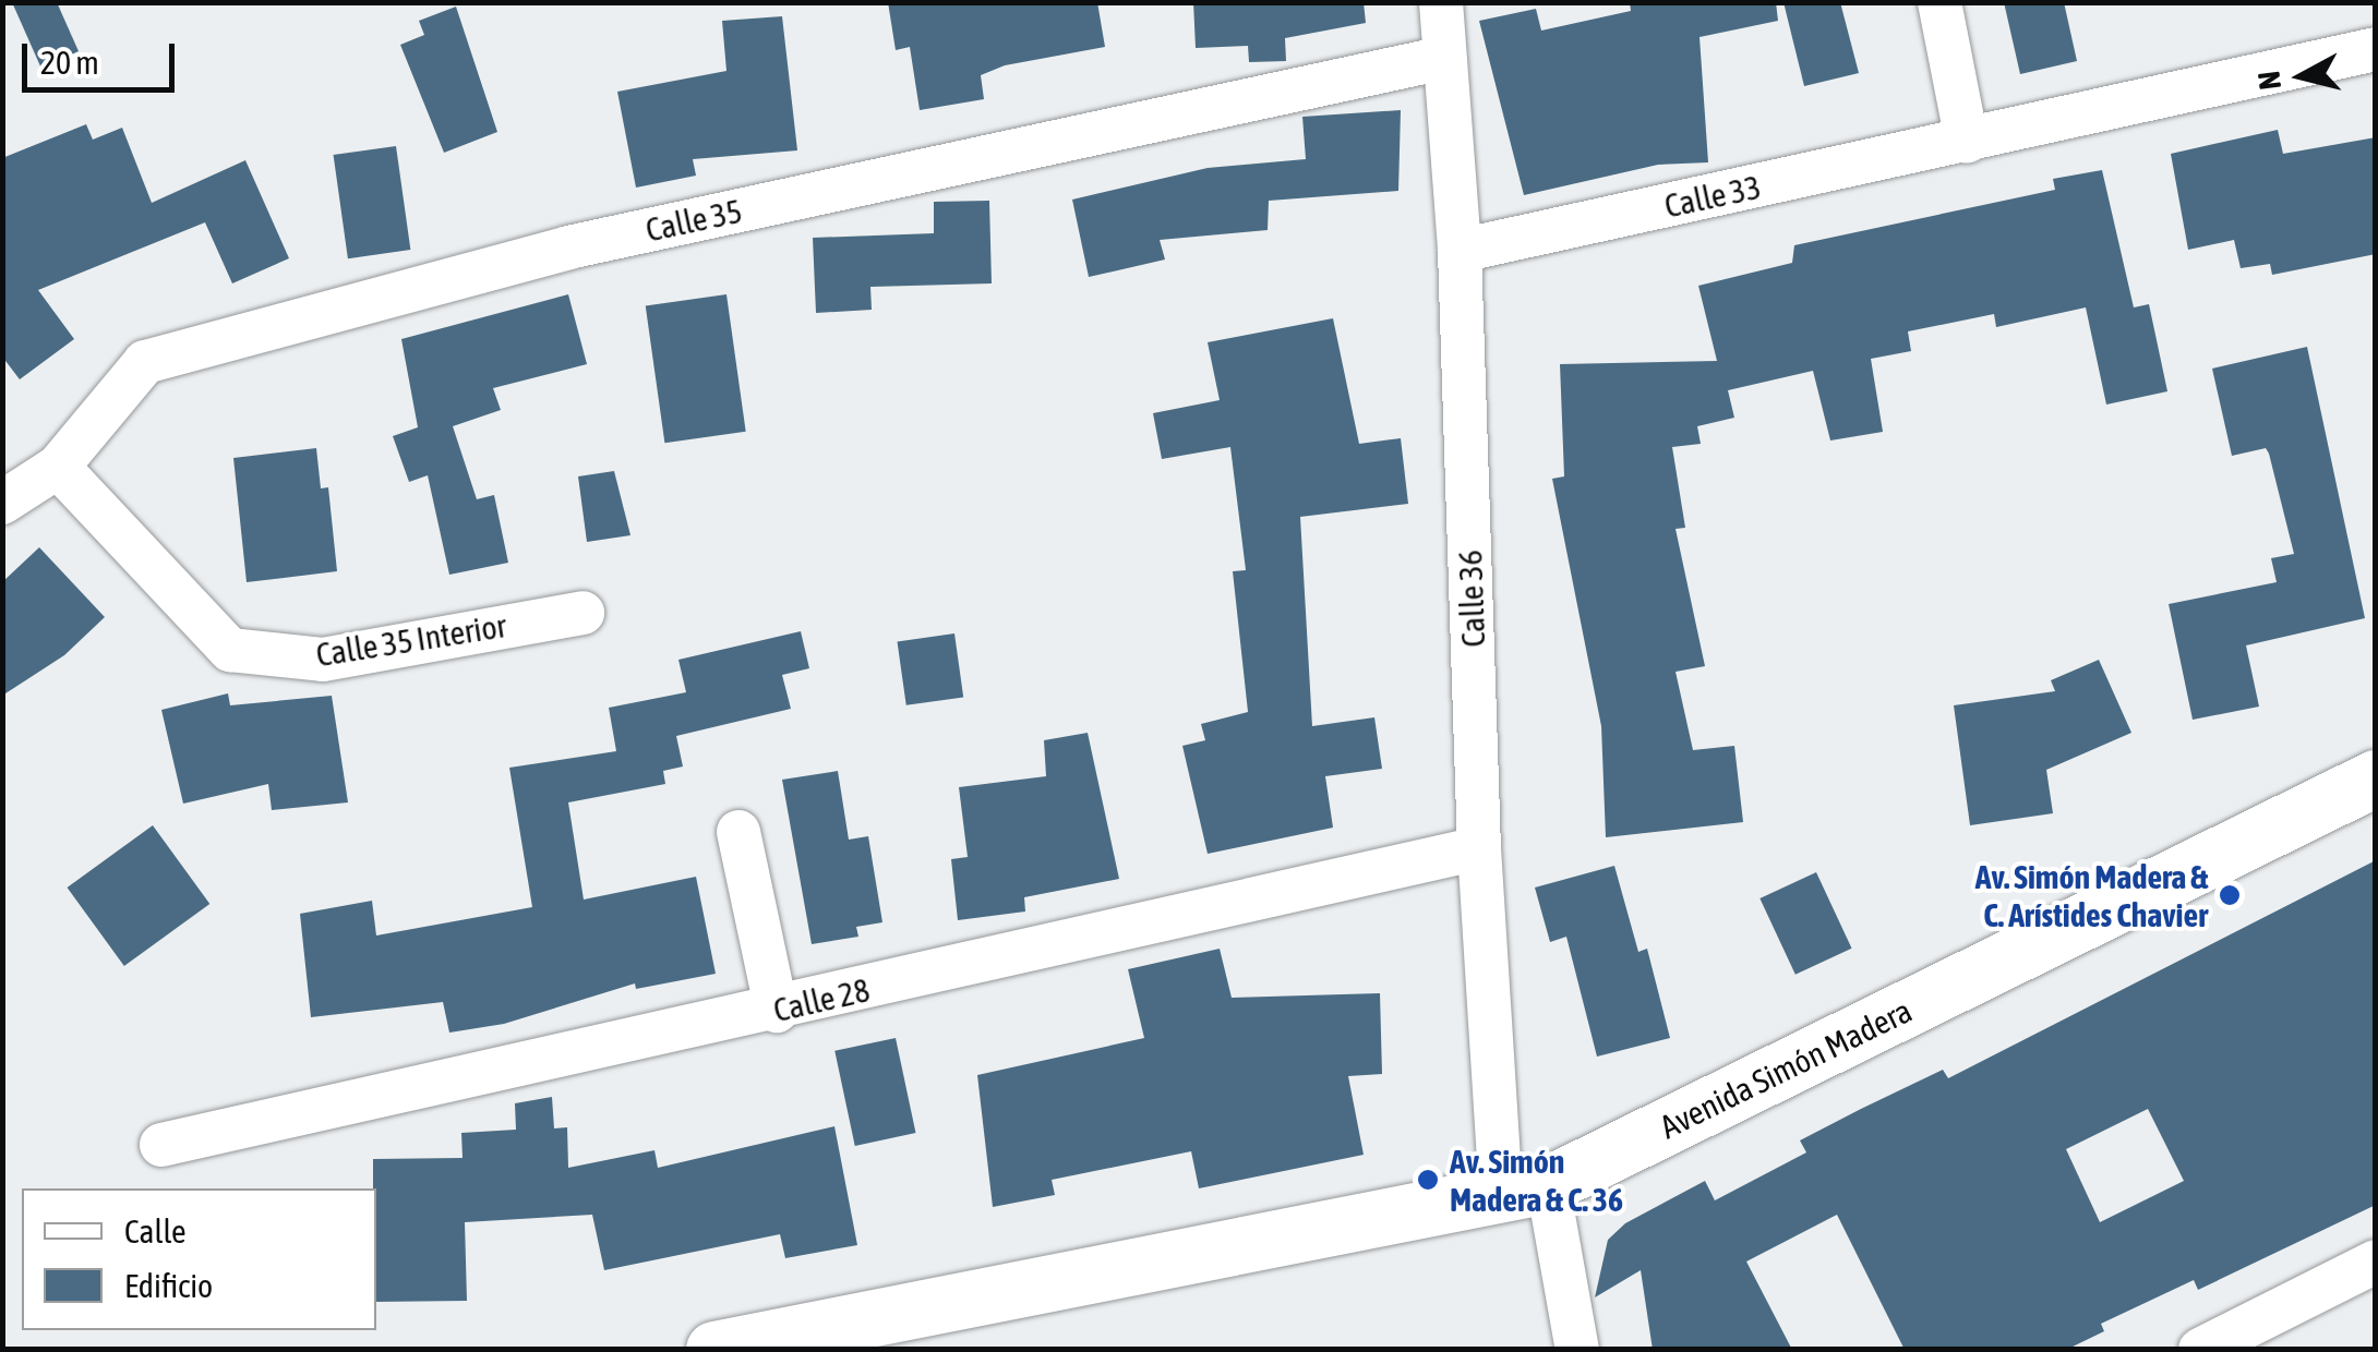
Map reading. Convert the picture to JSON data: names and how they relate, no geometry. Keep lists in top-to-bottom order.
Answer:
{
  "streets": {
    "street": [
      "Calle 33",
      "Calle 35",
      "Calle 36",
      "Calle 35 Interior",
      "Calle 28",
      "Avenida Simón Madera"
    ]
  },
  "crossings": [
    ["Calle 33", "Calle 36"],
    ["Calle 35", "Calle 36"],
    ["Calle 35", "Calle 35 Interior"],
    ["Calle 36", "Calle 28"],
    ["Calle 36", "Avenida Simón Madera"]
  ],
  "places": ["Av. Simón Madera & C. Arístides Chavier", "Av. Simón Madera & C. 36"],
  "legend": ["Calle", "Edificio"],
  "scale_bar": "20 m",
  "north": "left"
}
